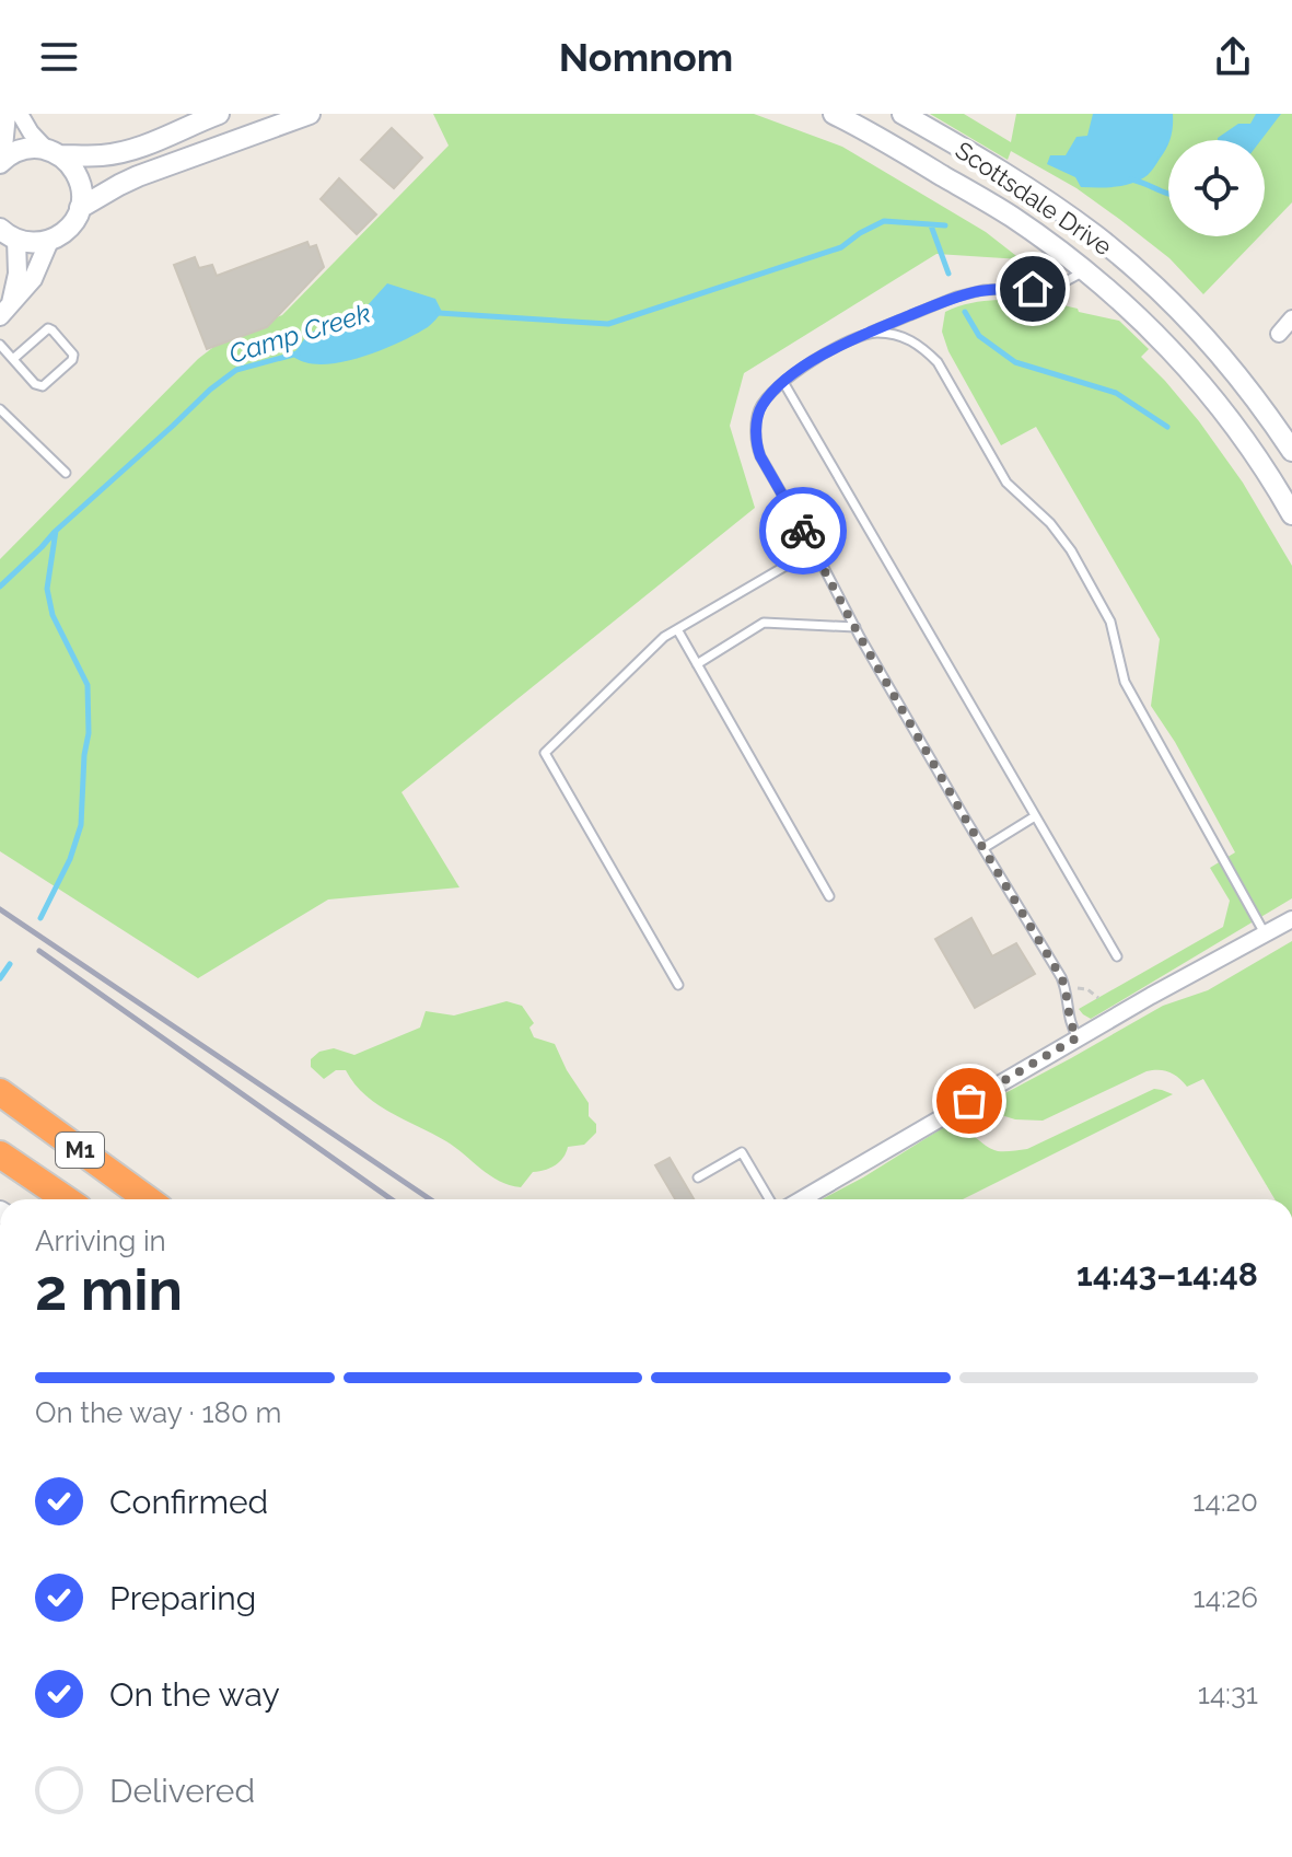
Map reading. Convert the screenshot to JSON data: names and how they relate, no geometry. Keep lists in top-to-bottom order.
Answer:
{
  "streets": {
    "highway": ["M1"],
    "main road": ["Scottsdale Drive"]
  },
  "water": ["Camp Creek"],
  "page": {
    "header": "Nomnom",
    "heading": ["2 min", "Arriving in", "14:43–14:48"],
    "bar": "On the way · 180 m",
    "list": [
      ["Confirmed", "14:20"],
      ["Preparing", "14:26"],
      ["On the way", "14:31"],
      "Delivered"
    ]
  }
}
